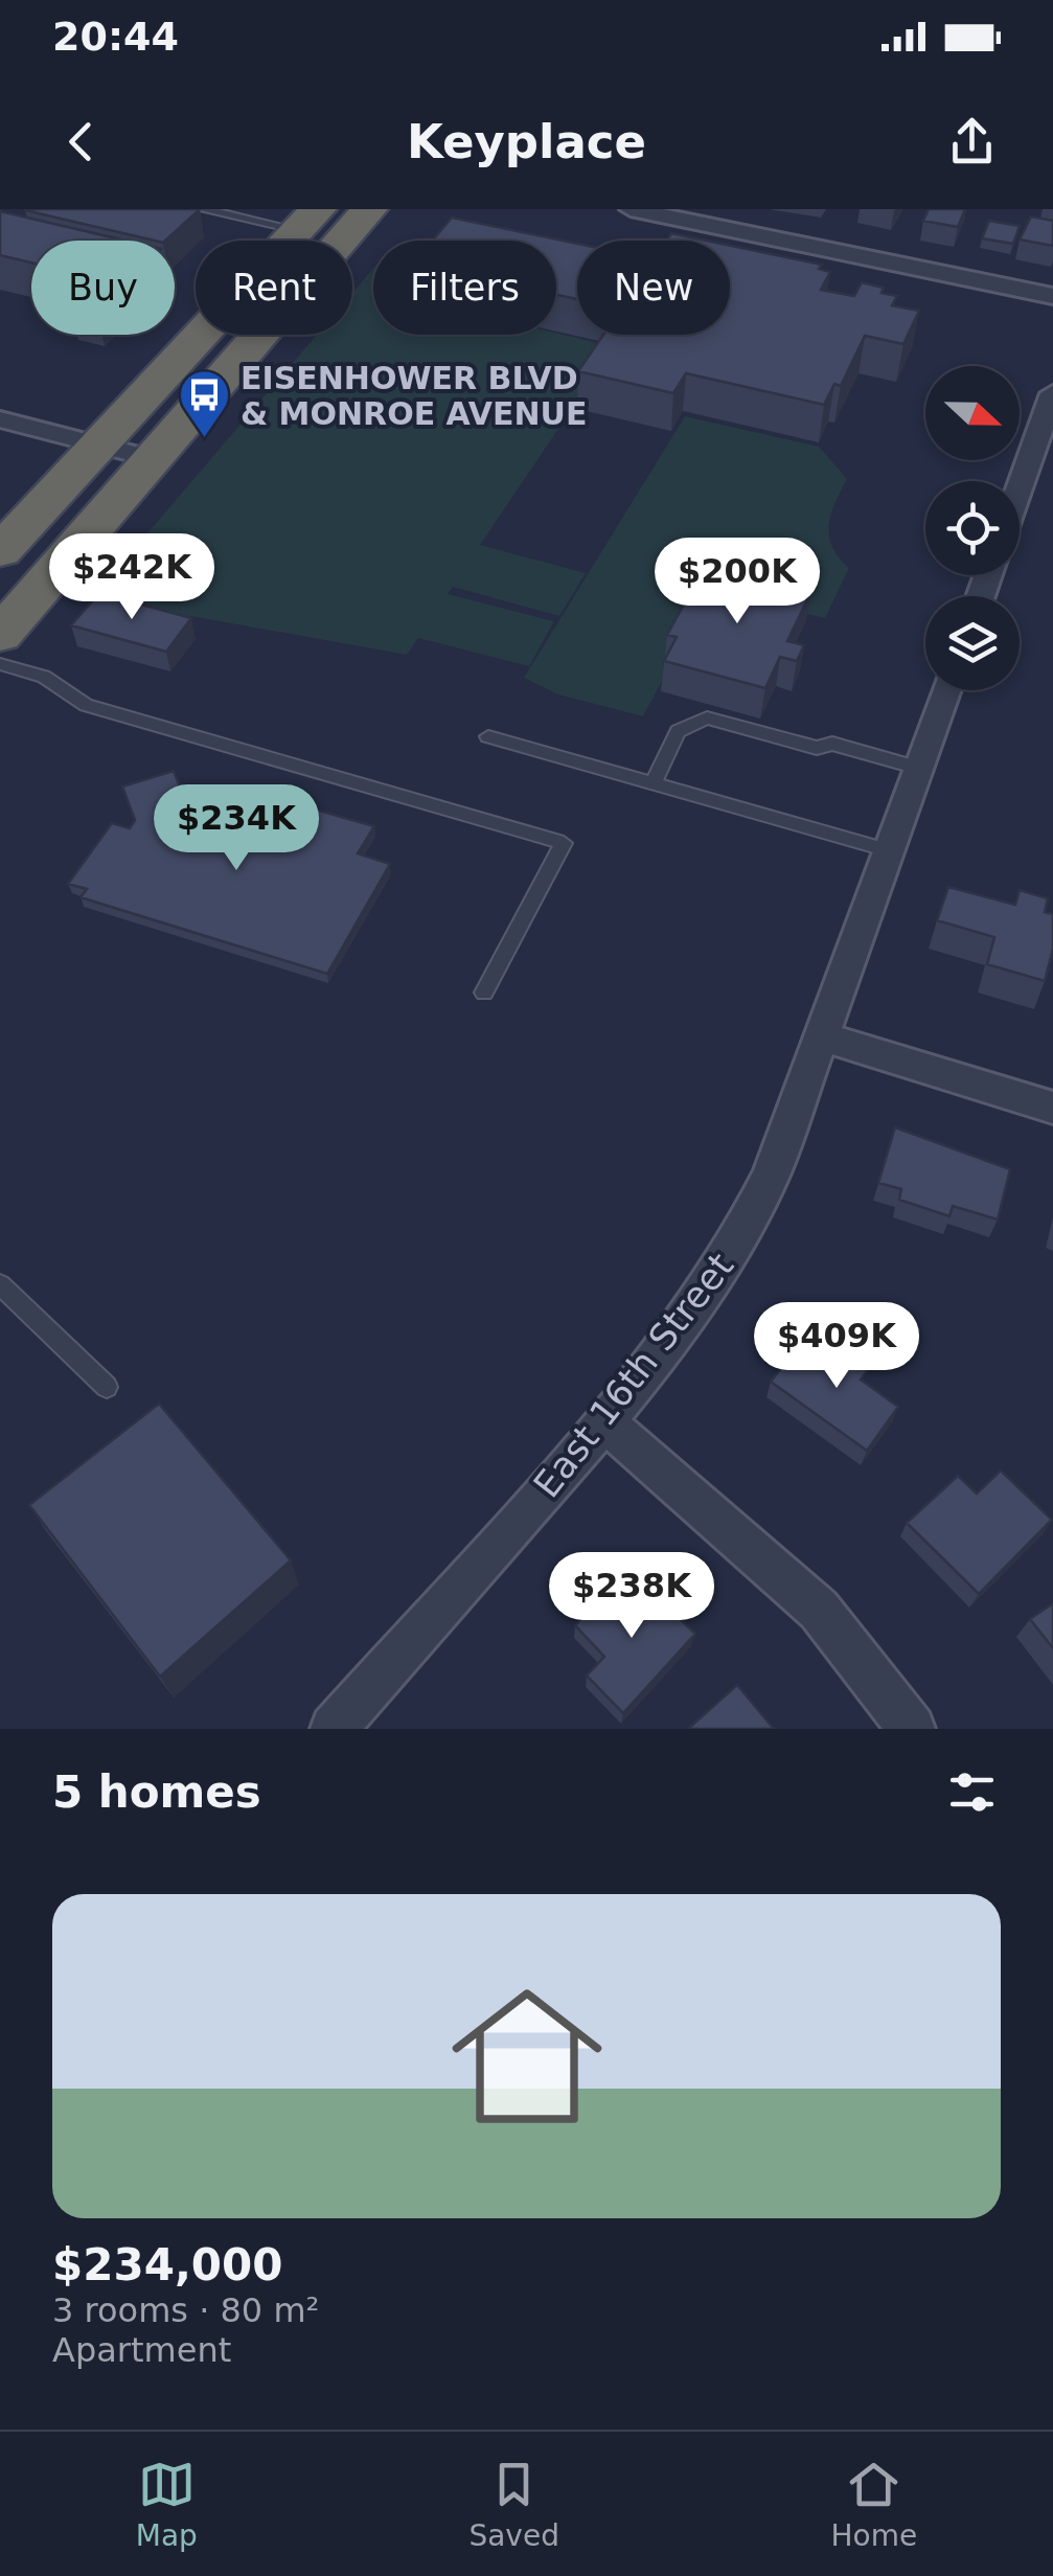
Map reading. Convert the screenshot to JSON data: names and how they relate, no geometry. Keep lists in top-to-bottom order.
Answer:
{
  "streets": {
    "street": ["East 16th Street"]
  },
  "places": {
    "bus stop": ["EISENHOWER BLVD & MONROE AVENUE"]
  },
  "north": "right",
  "page": {
    "status": "20:44",
    "header": "Keyplace",
    "chip": [
      "Buy",
      "Rent",
      "Filters",
      "New"
    ],
    "price": [
      "$242K",
      "$200K",
      "$234K",
      "$409K",
      "$238K"
    ],
    "heading": "5 homes",
    "list": [
      {
        "name": "$234,000",
        "note": "3 rooms · 80 m² · Apartment"
      }
    ],
    "tabs": ["Map", "Saved", "Home"]
  }
}
